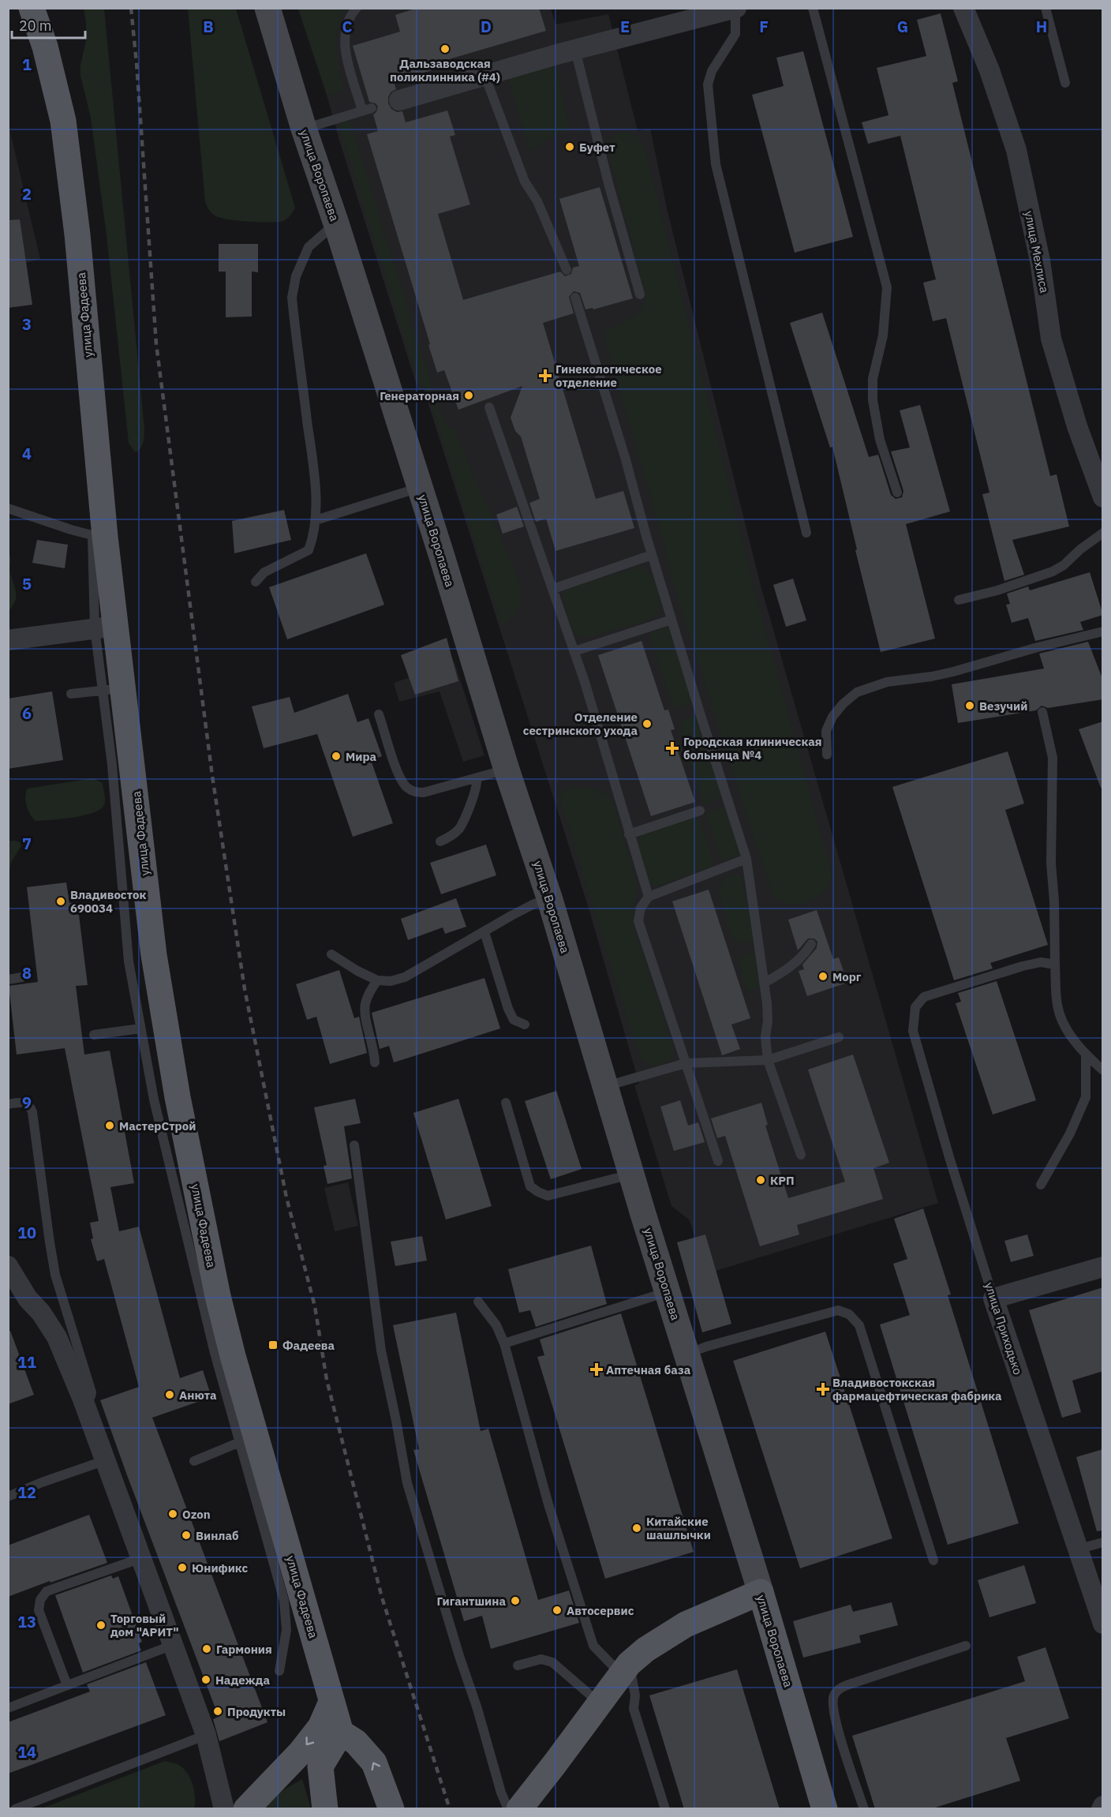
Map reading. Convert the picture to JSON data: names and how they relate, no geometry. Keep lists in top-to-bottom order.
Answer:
{
  "streets": {
    "main road": ["улица Воропаева", "улица Фадеева"],
    "street": ["улица Мехлиса", "улица Приходько"]
  },
  "places": {
    "other": [
      "Дальзаводская поликлинника (#4)",
      "Буфет",
      "Генераторная",
      "Везучий",
      "Отделение сестринского ухода",
      "Мира",
      "Владивосток 690034",
      "Морг",
      "МастерСтрой",
      "КРП",
      "Анюта",
      "Ozon",
      "Китайские шашлычки",
      "Винлаб",
      "Юнификс",
      "Гигантшина",
      "Автосервис",
      "Торговый дом \"АРИТ\"",
      "Гармония",
      "Надежда",
      "Продукты"
    ],
    "health": [
      "Гинекологическое отделение",
      "Городская клиническая больница №4",
      "Аптечная база",
      "Владивостокская фармацефтическая фабрика"
    ],
    "transit": ["Фадеева"]
  },
  "scale_bar": "20 m",
  "grid": {
    "columns": [
      "B",
      "C",
      "D",
      "E",
      "F",
      "G",
      "H"
    ],
    "rows": [
      "1",
      "2",
      "3",
      "4",
      "5",
      "6",
      "7",
      "8",
      "9",
      "10",
      "11",
      "12",
      "13",
      "14"
    ]
  }
}
